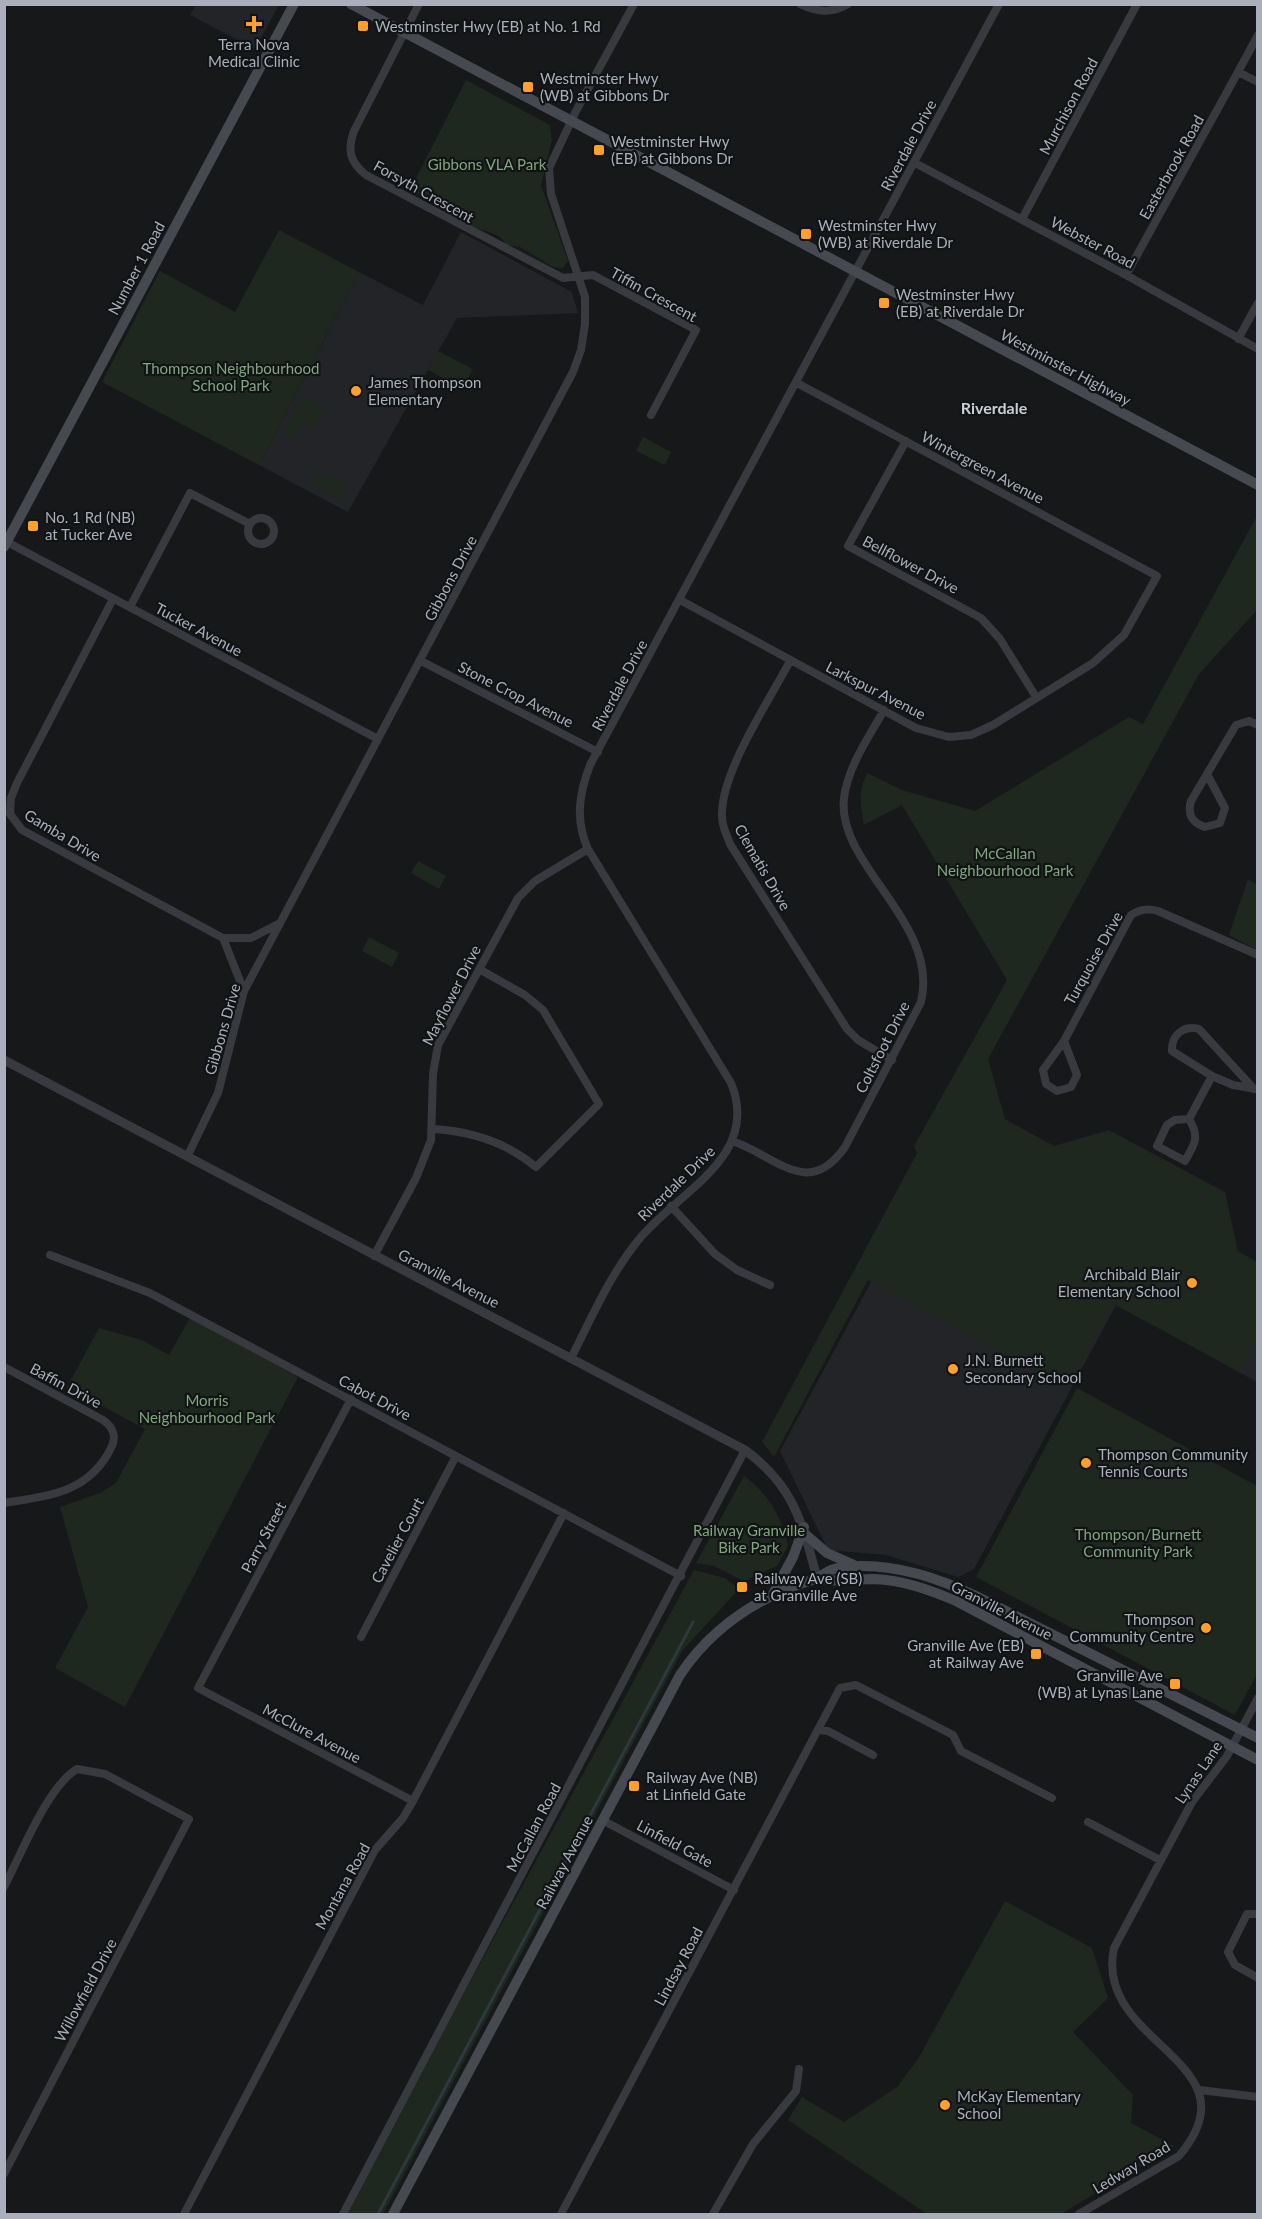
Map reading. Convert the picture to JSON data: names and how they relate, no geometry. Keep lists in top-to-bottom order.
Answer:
{
  "streets": {
    "main road": [
      "Number 1 Road",
      "Westminster Highway",
      "Granville Avenue",
      "Railway Avenue"
    ],
    "street": [
      "Murchison Road",
      "Riverdale Drive",
      "Easterbrook Road",
      "Forsyth Crescent",
      "Webster Road",
      "Tiffin Crescent",
      "Wintergreen Avenue",
      "Bellflower Drive",
      "Gibbons Drive",
      "Tucker Avenue",
      "Larkspur Avenue",
      "Stone Crop Avenue",
      "Gamba Drive",
      "Clematis Drive",
      "Turquoise Drive",
      "Mayflower Drive",
      "Coltsfoot Drive",
      "Baffin Drive",
      "Cabot Drive",
      "Parry Street",
      "Cavelier Court",
      "McClure Avenue",
      "Lynas Lane",
      "McCallan Road",
      "Linfield Gate",
      "Montana Road",
      "Lindsay Road",
      "Willowfield Drive",
      "Ledway Road"
    ]
  },
  "crossings": [
    ["Murchison Road", "Webster Road"],
    ["Riverdale Drive", "Webster Road"],
    ["Riverdale Drive", "Westminster Highway"],
    ["Riverdale Drive", "Wintergreen Avenue"],
    ["Riverdale Drive", "Larkspur Avenue"],
    ["Riverdale Drive", "Stone Crop Avenue"],
    ["Riverdale Drive", "Mayflower Drive"],
    ["Riverdale Drive", "Coltsfoot Drive"],
    ["Riverdale Drive", "Granville Avenue"],
    ["Easterbrook Road", "Webster Road"],
    ["Forsyth Crescent", "Tiffin Crescent"],
    ["Forsyth Crescent", "Westminster Highway"],
    ["Forsyth Crescent", "Gibbons Drive"],
    ["Number 1 Road", "Tucker Avenue"],
    ["Tiffin Crescent", "Gibbons Drive"],
    ["Westminster Highway", "Gibbons Drive"],
    ["Wintergreen Avenue", "Bellflower Drive"],
    ["Wintergreen Avenue", "Larkspur Avenue"],
    ["Bellflower Drive", "Larkspur Avenue"],
    ["Gibbons Drive", "Tucker Avenue"],
    ["Gibbons Drive", "Stone Crop Avenue"],
    ["Gibbons Drive", "Granville Avenue"],
    ["Tucker Avenue", "Gamba Drive"],
    ["Larkspur Avenue", "Clematis Drive"],
    ["Larkspur Avenue", "Coltsfoot Drive"],
    ["Clematis Drive", "Coltsfoot Drive"],
    ["Mayflower Drive", "Granville Avenue"],
    ["Granville Avenue", "Lynas Lane"],
    ["Granville Avenue", "McCallan Road"],
    ["Granville Avenue", "Railway Avenue"],
    ["Cabot Drive", "Parry Street"],
    ["Cabot Drive", "Cavelier Court"],
    ["Cabot Drive", "McCallan Road"],
    ["Cabot Drive", "Montana Road"],
    ["Parry Street", "McClure Avenue"],
    ["McClure Avenue", "Montana Road"],
    ["Lynas Lane", "Ledway Road"],
    ["Linfield Gate", "Railway Avenue"],
    ["Linfield Gate", "Lindsay Road"]
  ],
  "districts": ["Riverdale"],
  "parks": [
    "Gibbons VLA Park",
    "Thompson Neighbourhood School Park",
    "McCallan Neighbourhood Park",
    "Morris Neighbourhood Park",
    "Railway Granville Bike Park",
    "Thompson/Burnett Community Park"
  ],
  "places": {
    "health": ["Terra Nova Medical Clinic"],
    "transit": [
      "Westminster Hwy (EB) at No. 1 Rd",
      "Westminster Hwy (WB) at Gibbons Dr",
      "Westminster Hwy (EB) at Gibbons Dr",
      "Westminster Hwy (WB) at Riverdale Dr",
      "Westminster Hwy (EB) at Riverdale Dr",
      "No. 1 Rd (NB) at Tucker Ave",
      "Railway Ave (SB) at Granville Ave",
      "Granville Ave (EB) at Railway Ave",
      "Granville Ave (WB) at Lynas Lane",
      "Railway Ave (NB) at Linfield Gate"
    ],
    "other": [
      "James Thompson Elementary",
      "Archibald Blair Elementary School",
      "J.N. Burnett Secondary School",
      "Thompson Community Tennis Courts",
      "Thompson Community Centre",
      "McKay Elementary School"
    ]
  }
}
